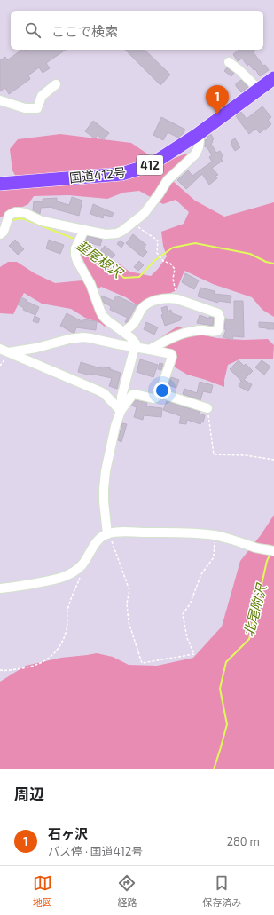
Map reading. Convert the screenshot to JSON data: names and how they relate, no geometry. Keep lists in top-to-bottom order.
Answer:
{
  "streets": {
    "highway": ["412", "国道412号"]
  },
  "water": ["韮尾根沢", "北尾附沢"],
  "page": {
    "search": "ここで検索",
    "pins": "1",
    "heading": "周辺",
    "list": [
      {
        "mark": "1",
        "name": "石ヶ沢",
        "note": "バス停 · 国道412号",
        "value": "280 m"
      }
    ],
    "nav": ["地図", "経路", "保存済み"]
  }
}
